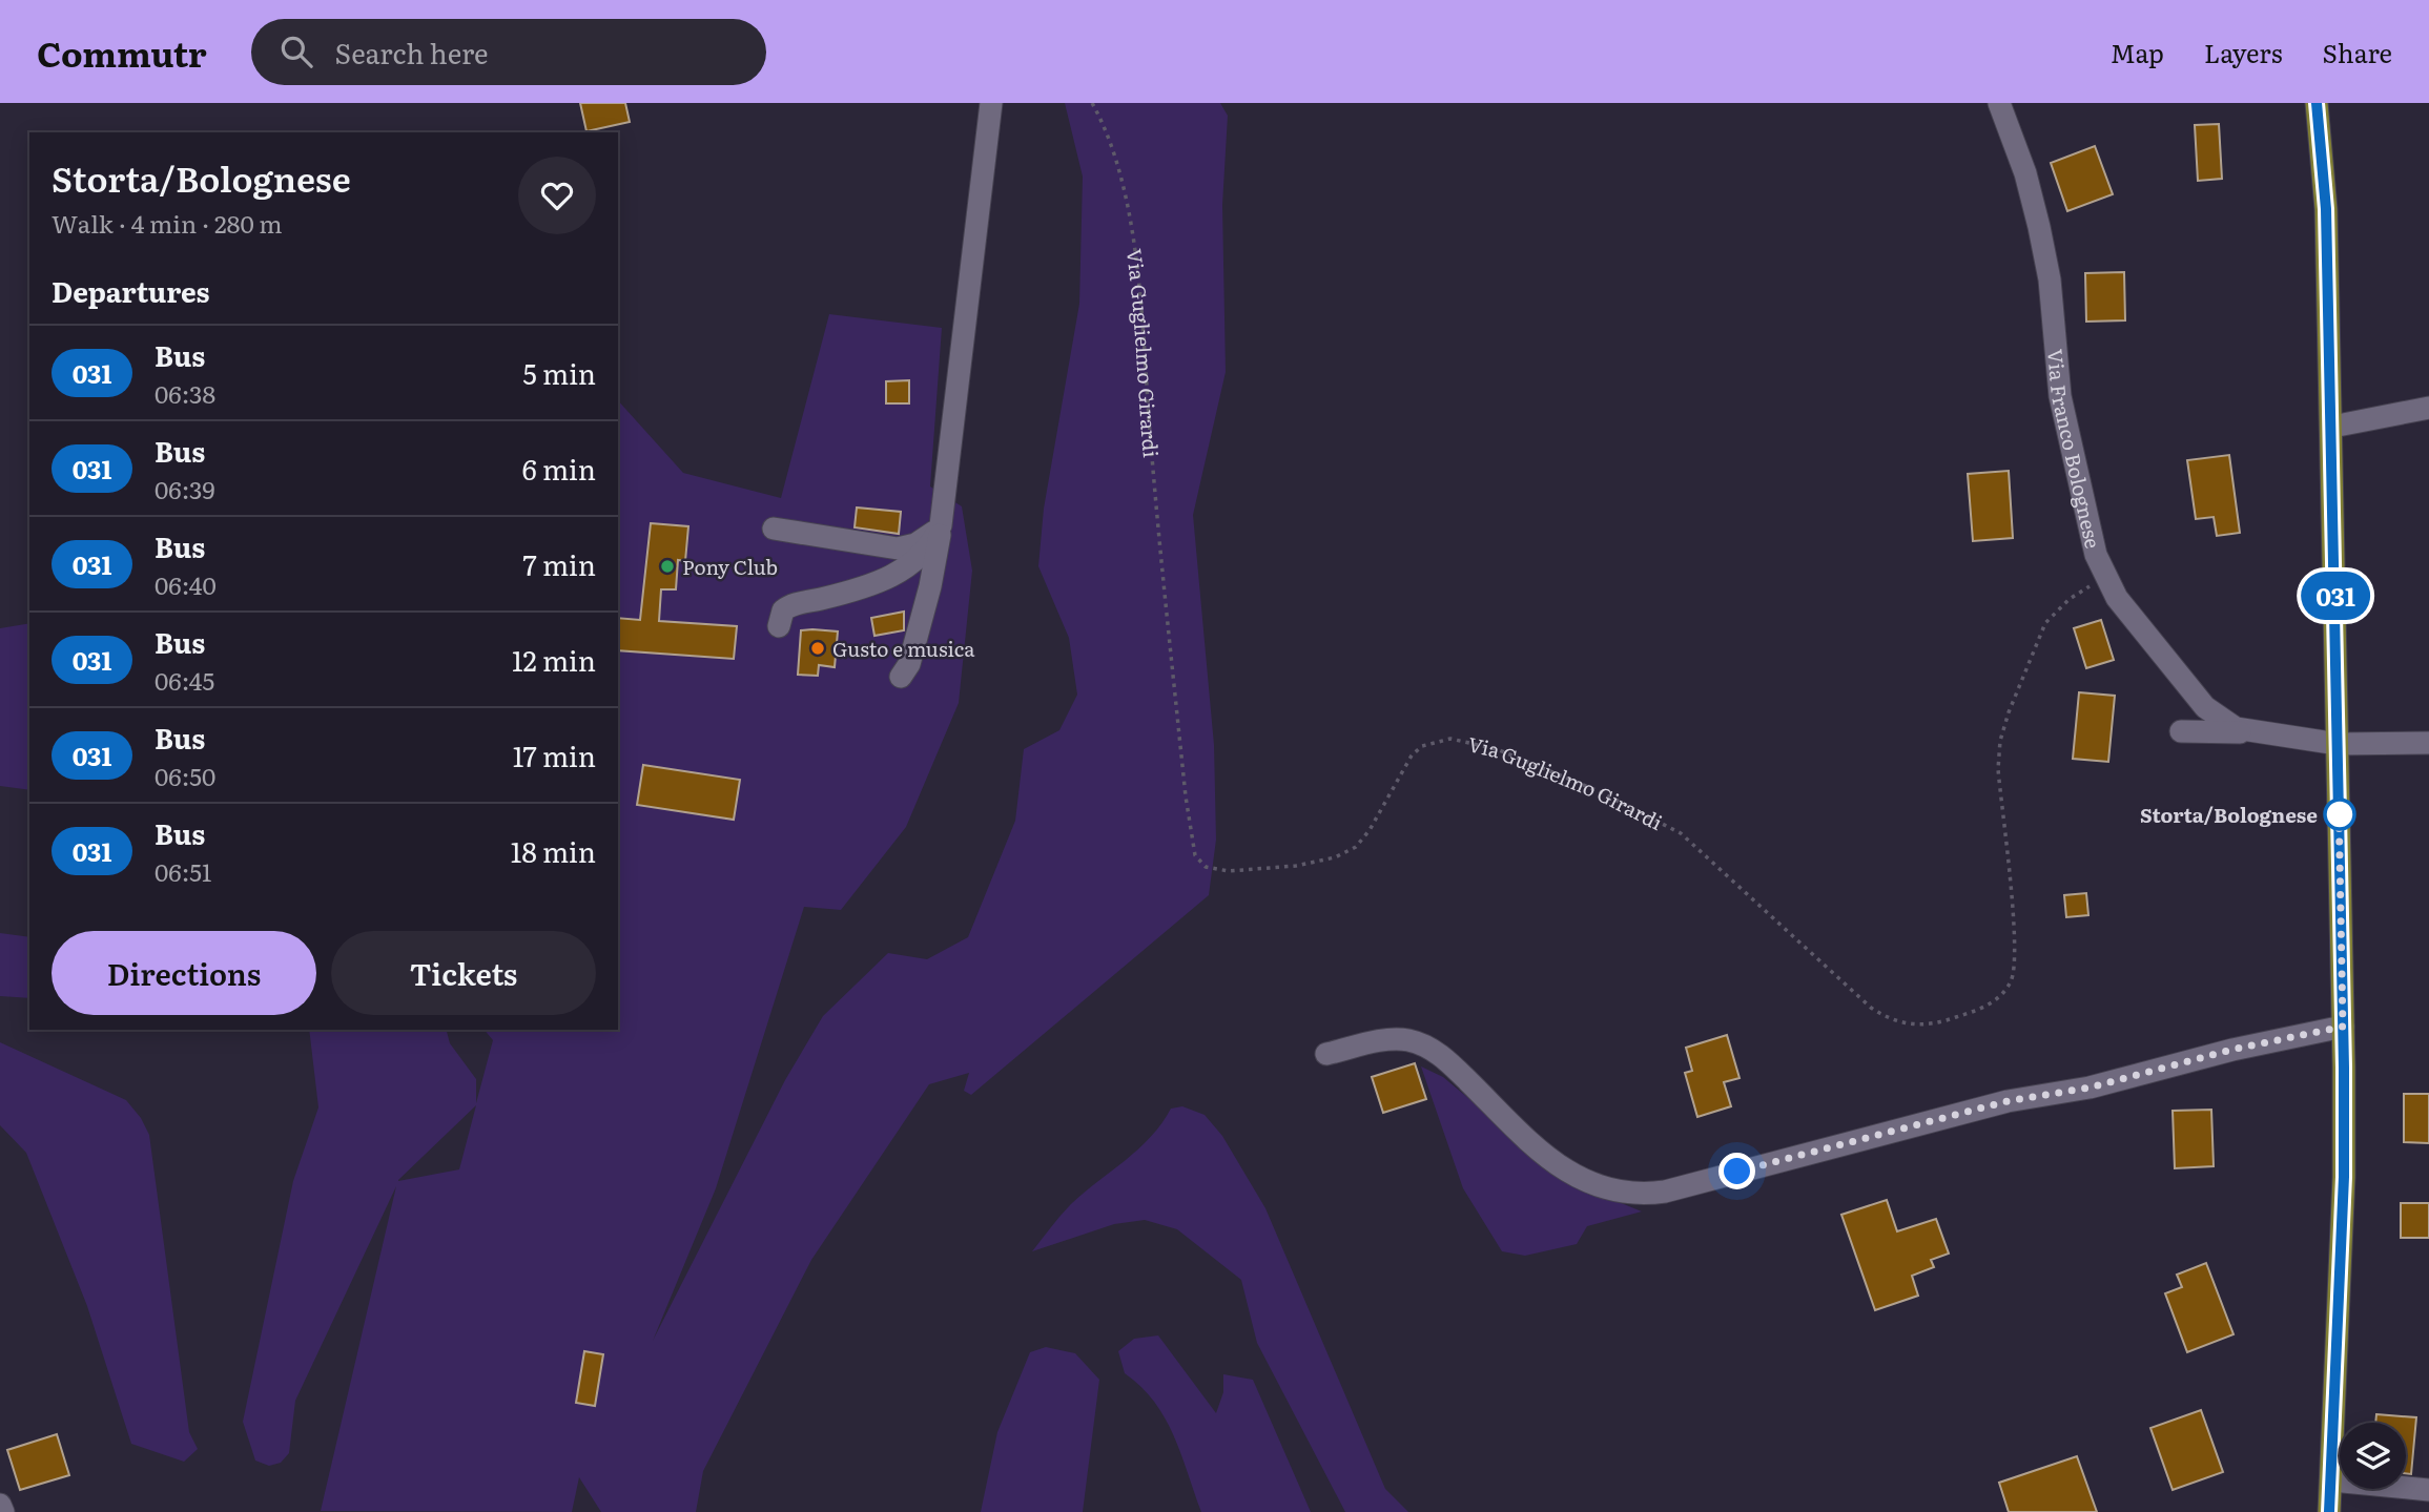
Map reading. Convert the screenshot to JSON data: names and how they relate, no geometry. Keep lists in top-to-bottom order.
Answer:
{
  "streets": {
    "street": ["Via Franco Bolognese"],
    "path": ["Via Guglielmo Girardi"]
  },
  "crossings": [
    ["Via Guglielmo Girardi", "Via Franco Bolognese"]
  ],
  "places": ["Pony Club", "Gusto e musica", "Storta/Bolognese"],
  "lines": ["bus line 031"],
  "page": {
    "header": "Commutr",
    "search": "Search here",
    "nav": ["Map", "Layers", "Share"],
    "on_map": "031",
    "heading": [
      ["Storta/Bolognese", "Walk · 4 min · 280 m"],
      "Departures"
    ],
    "list": [
      {
        "mark": "031",
        "name": "Bus",
        "note": "06:38",
        "value": "5 min"
      },
      {
        "mark": "031",
        "name": "Bus",
        "note": "06:39",
        "value": "6 min"
      },
      {
        "mark": "031",
        "name": "Bus",
        "note": "06:40",
        "value": "7 min"
      },
      {
        "mark": "031",
        "name": "Bus",
        "note": "06:45",
        "value": "12 min"
      },
      {
        "mark": "031",
        "name": "Bus",
        "note": "06:50",
        "value": "17 min"
      },
      {
        "mark": "031",
        "name": "Bus",
        "note": "06:51",
        "value": "18 min"
      }
    ],
    "buttons": ["Directions", "Tickets"]
  }
}
